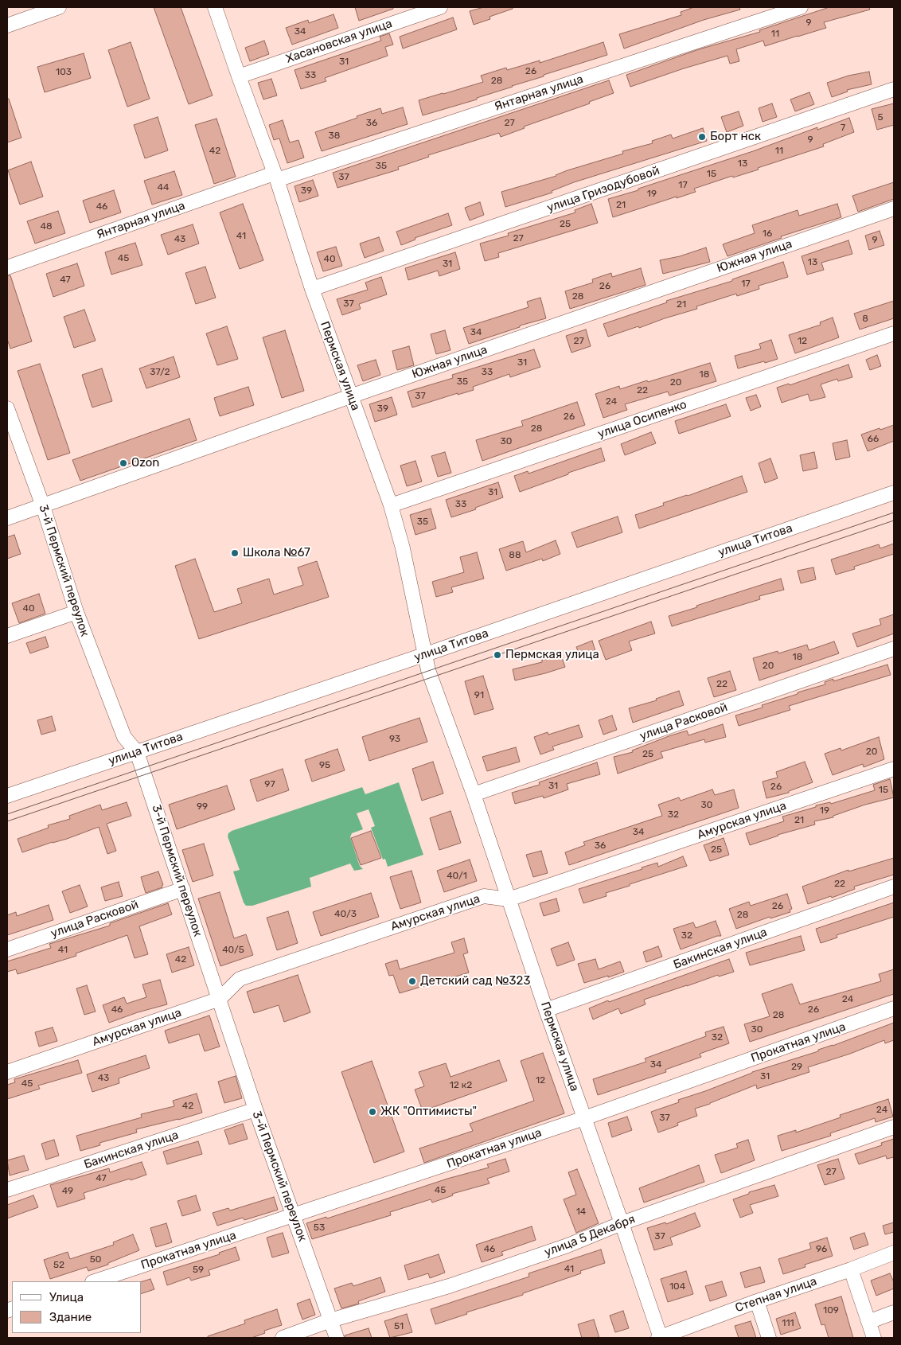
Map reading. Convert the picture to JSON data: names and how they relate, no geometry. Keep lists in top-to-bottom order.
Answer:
{
  "streets": {
    "street": [
      "Хасановская улица",
      "Янтарная улица",
      "улица Гризодубовой",
      "Южная улица",
      "Пермская улица",
      "улица Осипенко",
      "улица Титова",
      "3-й Пермский переулок",
      "улица Расковой",
      "Амурская улица",
      "Бакинская улица",
      "Прокатная улица",
      "улица 5 Декабря",
      "Степная улица"
    ]
  },
  "crossings": [
    ["Хасановская улица", "Пермская улица"],
    ["Янтарная улица", "Пермская улица"],
    ["улица Гризодубовой", "Пермская улица"],
    ["Южная улица", "Пермская улица"],
    ["Южная улица", "3-й Пермский переулок"],
    ["Пермская улица", "улица Осипенко"],
    ["Пермская улица", "улица Титова"],
    ["Пермская улица", "улица Расковой"],
    ["Пермская улица", "Амурская улица"],
    ["Пермская улица", "Бакинская улица"],
    ["Пермская улица", "Прокатная улица"],
    ["Пермская улица", "улица 5 Декабря"],
    ["Пермская улица", "Степная улица"],
    ["улица Титова", "3-й Пермский переулок"],
    ["3-й Пермский переулок", "улица Расковой"],
    ["3-й Пермский переулок", "Амурская улица"],
    ["3-й Пермский переулок", "Бакинская улица"],
    ["3-й Пермский переулок", "Прокатная улица"],
    ["3-й Пермский переулок", "улица 5 Декабря"]
  ],
  "places": [
    "Борт нск",
    "Ozon",
    "Школа №67",
    "Пермская улица",
    "Детский сад №323",
    "ЖК \"Оптимисты\""
  ],
  "house_numbers": [
    "9",
    "34",
    "11",
    "31",
    "26",
    "103",
    "33",
    "28",
    "5",
    "36",
    "27",
    "7",
    "38",
    "9",
    "42",
    "11",
    "13",
    "35",
    "15",
    "37",
    "17",
    "44",
    "39",
    "19",
    "21",
    "46",
    "25",
    "48",
    "16",
    "41",
    "27",
    "43",
    "9",
    "45",
    "40",
    "13",
    "31",
    "47",
    "17",
    "26",
    "28",
    "37",
    "21",
    "8",
    "34",
    "27",
    "12",
    "31",
    "37/2",
    "33",
    "18",
    "35",
    "20",
    "22",
    "37",
    "24",
    "39",
    "26",
    "28",
    "66",
    "30",
    "31",
    "33",
    "35",
    "88",
    "40",
    "18",
    "20",
    "22",
    "91",
    "93",
    "20",
    "25",
    "95",
    "97",
    "31",
    "26",
    "15",
    "30",
    "99",
    "19",
    "32",
    "21",
    "34",
    "36",
    "25",
    "40/1",
    "22",
    "26",
    "40/3",
    "28",
    "32",
    "41",
    "40/5",
    "42",
    "24",
    "46",
    "26",
    "28",
    "30",
    "32",
    "34",
    "29",
    "31",
    "43",
    "12",
    "45",
    "12 к2",
    "42",
    "24",
    "37",
    "27",
    "47",
    "45",
    "49",
    "14",
    "53",
    "37",
    "46",
    "96",
    "50",
    "52",
    "41",
    "59",
    "104",
    "109",
    "111",
    "51"
  ],
  "legend": ["Улица", "Здание"]
}
